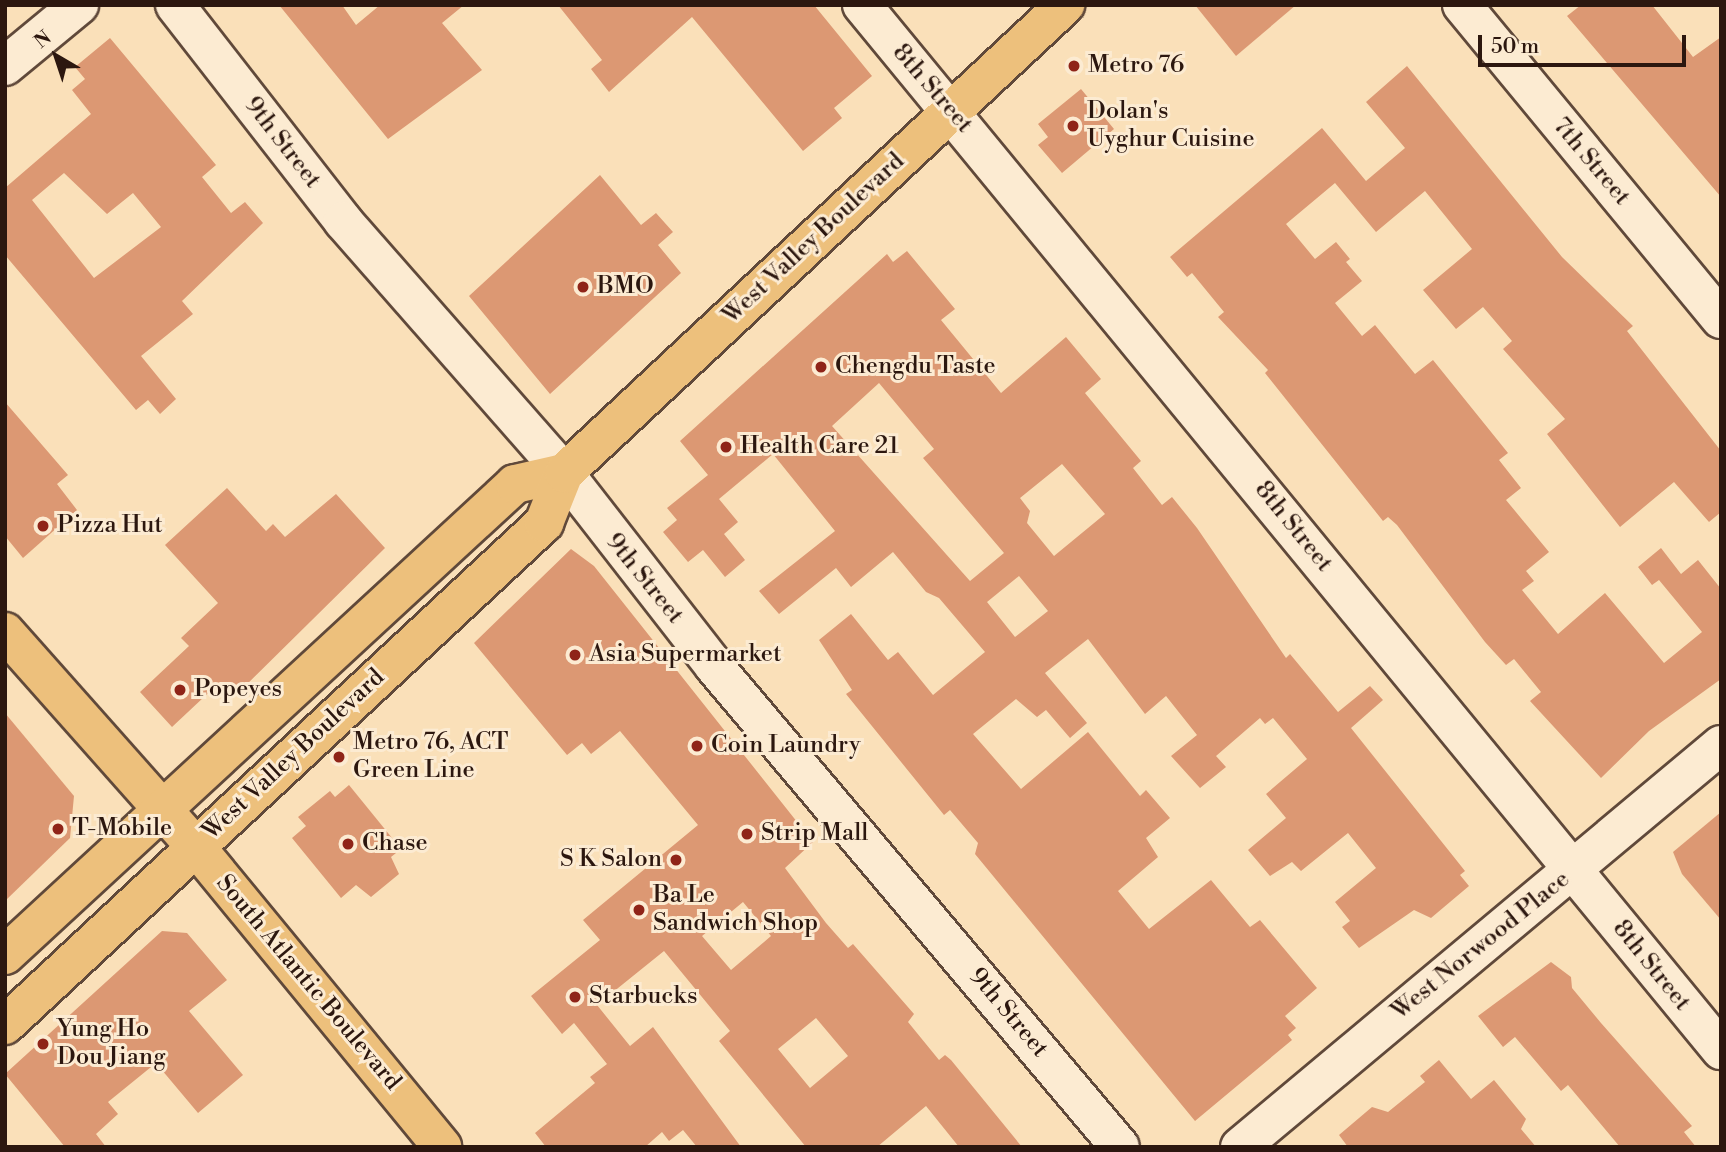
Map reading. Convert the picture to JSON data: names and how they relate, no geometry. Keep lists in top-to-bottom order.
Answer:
{
  "streets": {
    "main road": ["West Valley Boulevard", "South Atlantic Boulevard"],
    "street": [
      "8th Street",
      "9th Street",
      "7th Street",
      "West Norwood Place"
    ]
  },
  "crossings": [
    ["8th Street", "West Valley Boulevard"],
    ["8th Street", "West Norwood Place"],
    ["9th Street", "West Valley Boulevard"],
    ["West Valley Boulevard", "South Atlantic Boulevard"]
  ],
  "places": [
    "Metro 76",
    "Dolan's Uyghur Cuisine",
    "BMO",
    "Chengdu Taste",
    "Health Care 21",
    "Pizza Hut",
    "Asia Supermarket",
    "Popeyes",
    "Coin Laundry",
    "Metro 76, ACT Green Line",
    "T-Mobile",
    "Strip Mall",
    "Chase",
    "S K Salon",
    "Ba Le Sandwich Shop",
    "Starbucks",
    "Yung Ho Dou Jiang"
  ],
  "scale_bar": "50 m",
  "north": "top left"
}
